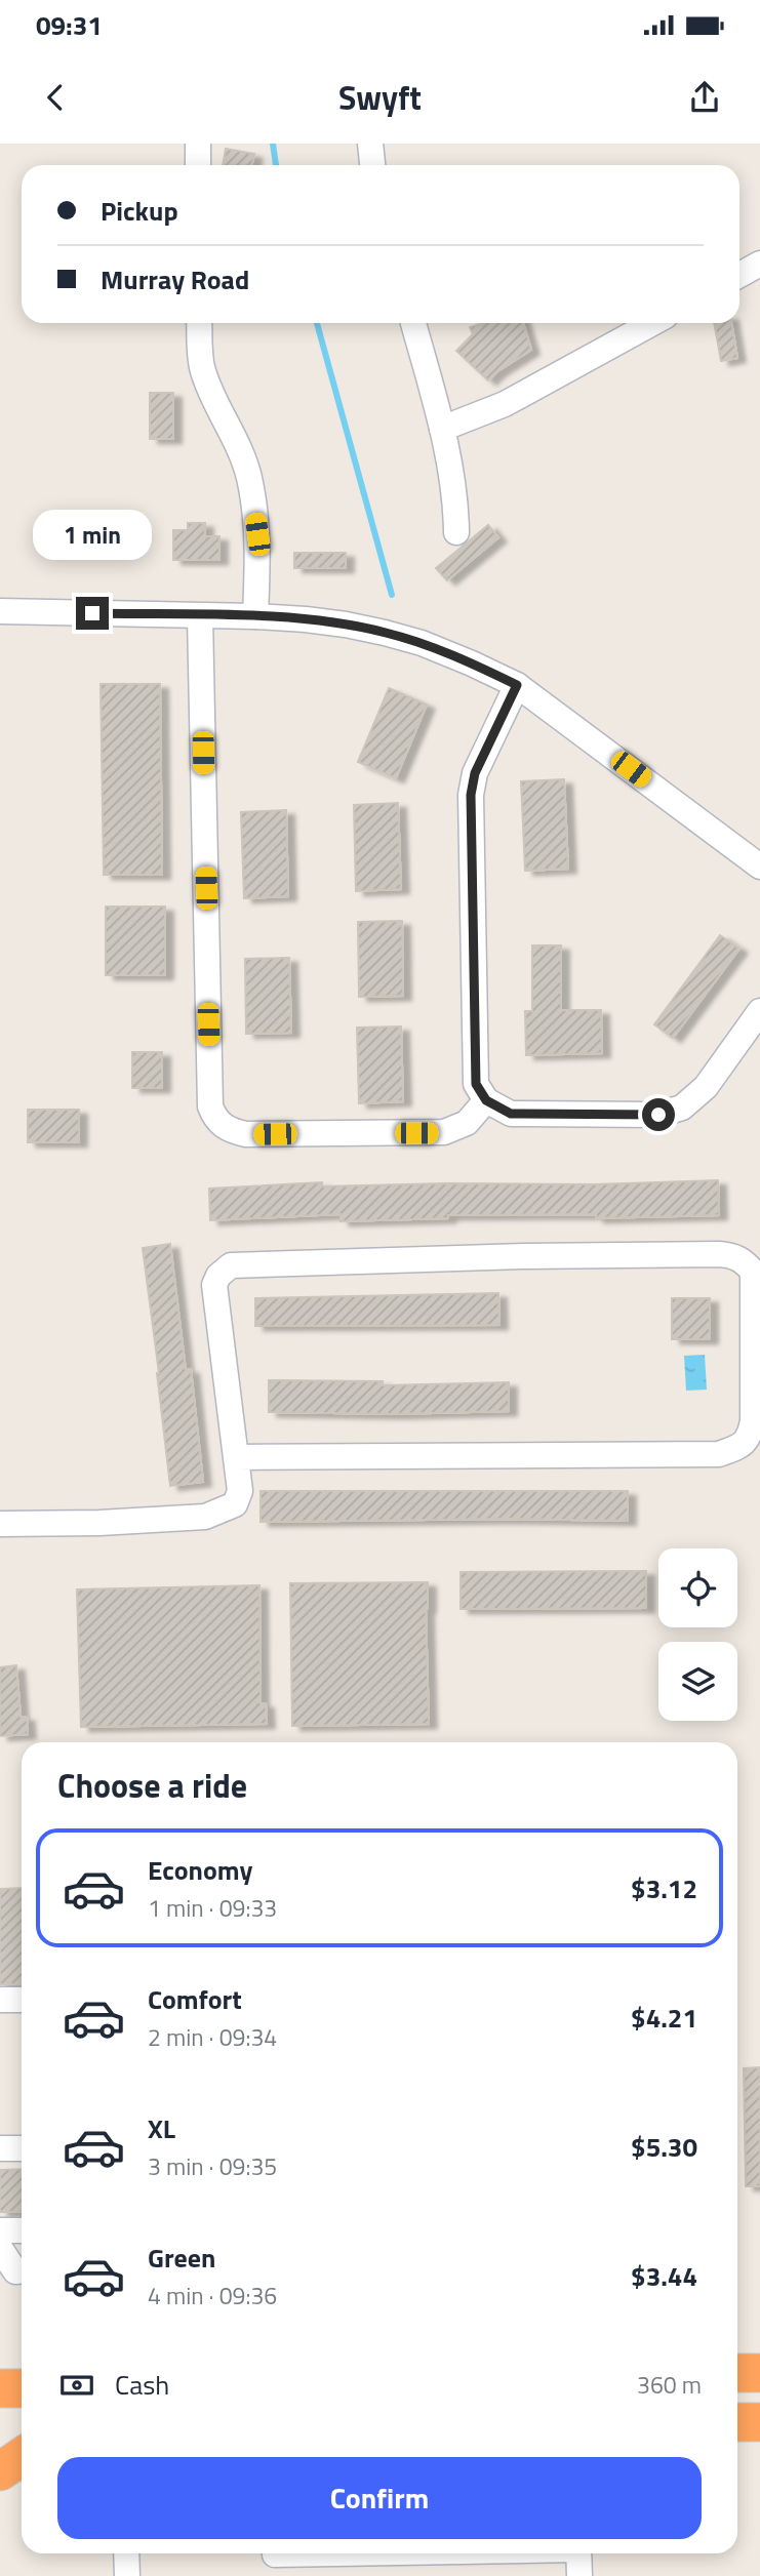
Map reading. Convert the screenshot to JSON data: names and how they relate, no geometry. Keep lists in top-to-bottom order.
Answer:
{
  "page": {
    "status": "09:31",
    "header": "Swyft",
    "banner": ["Pickup", "Murray Road"],
    "bubble": "1 min",
    "heading": "Choose a ride",
    "list": [
      {
        "name": "Economy",
        "note": "1 min · 09:33",
        "value": "$3.12"
      },
      {
        "name": "Comfort",
        "note": "2 min · 09:34",
        "value": "$4.21"
      },
      {
        "name": "XL",
        "note": "3 min · 09:35",
        "value": "$5.30"
      },
      {
        "name": "Green",
        "note": "4 min · 09:36",
        "value": "$3.44"
      }
    ],
    "pay": ["Cash", "360 m"],
    "buttons": "Confirm"
  }
}
